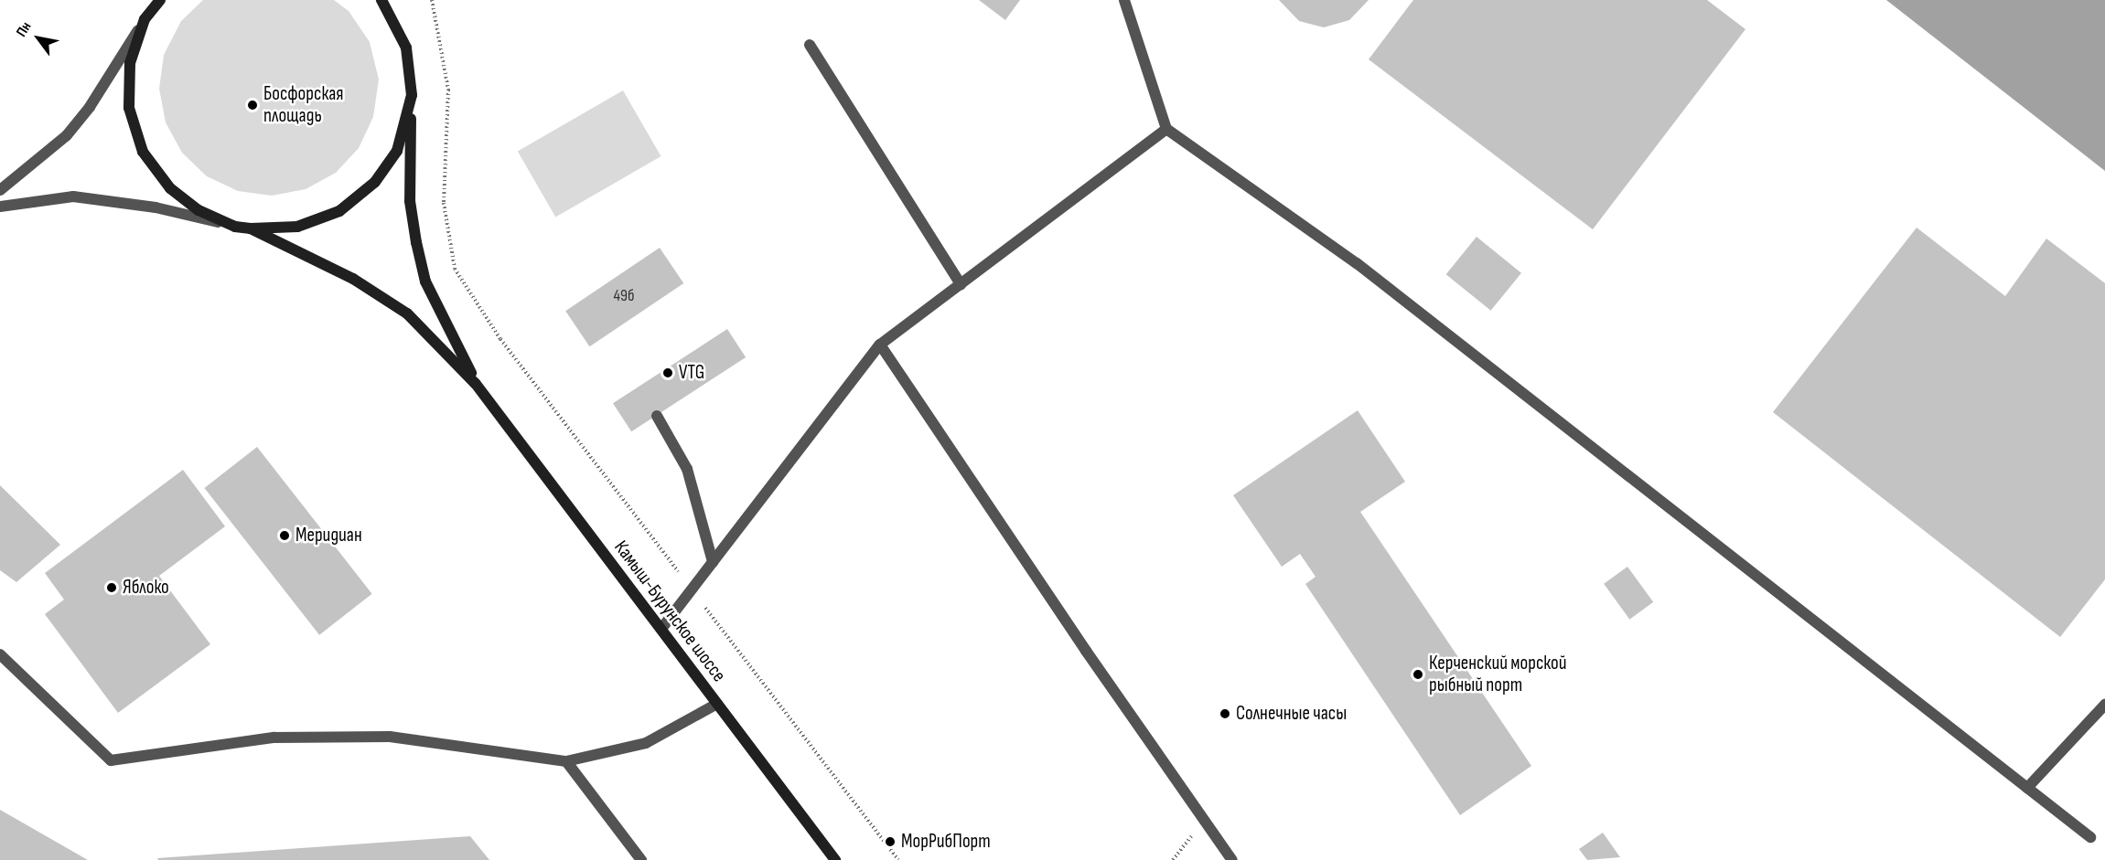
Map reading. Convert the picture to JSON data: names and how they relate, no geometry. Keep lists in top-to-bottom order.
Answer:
{
  "streets": {
    "main road": ["Камыш-Бурунское шоссе"]
  },
  "places": [
    "Босфорская площадь",
    "VTG",
    "Меридиан",
    "Яблоко",
    "Керченский морской рыбный порт",
    "Солнечные часы",
    "МорРибПорт"
  ],
  "house_numbers": ["49б"],
  "north": "top left"
}
